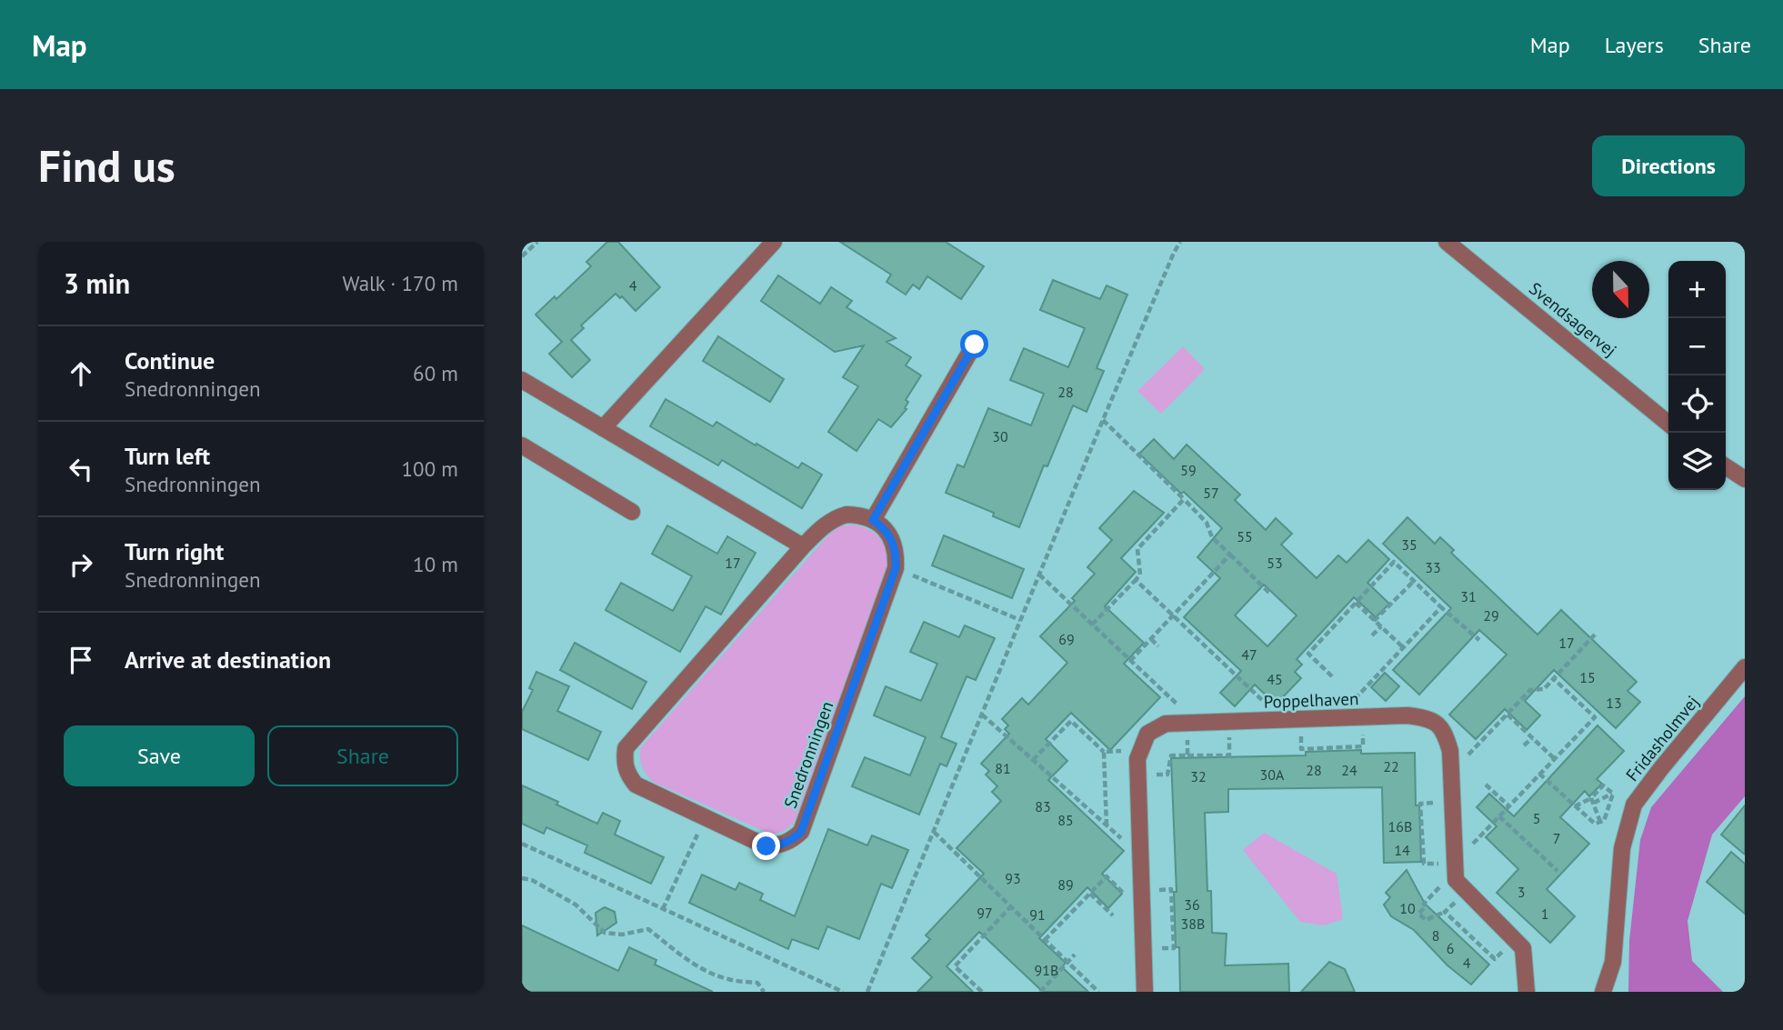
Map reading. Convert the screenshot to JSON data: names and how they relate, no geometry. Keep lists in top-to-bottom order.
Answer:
{
  "streets": {
    "street": [
      "Svendsagervej",
      "Poppelhaven",
      "Fridasholmvej",
      "Snedronningen"
    ]
  },
  "house_numbers": [
    "4",
    "28",
    "30",
    "59",
    "57",
    "55",
    "35",
    "17",
    "53",
    "33",
    "31",
    "29",
    "69",
    "17",
    "47",
    "15",
    "45",
    "13",
    "22",
    "81",
    "28",
    "24",
    "30A",
    "32",
    "83",
    "5",
    "85",
    "16B",
    "7",
    "14",
    "93",
    "89",
    "3",
    "36",
    "10",
    "97",
    "1",
    "91",
    "38B",
    "8",
    "6",
    "4",
    "91B"
  ],
  "north": "bottom",
  "page": {
    "header": "Map",
    "nav": ["Map", "Layers", "Share"],
    "buttons": [
      "Directions",
      ["Save", "Share"]
    ],
    "title": "Find us",
    "heading": ["3 min", "Walk · 170 m"],
    "map_buttons": ["+", "−"],
    "list": [
      ["Continue", "Snedronningen", "60 m"],
      ["Turn left", "Snedronningen", "100 m"],
      ["Turn right", "Snedronningen", "10 m"],
      "Arrive at destination"
    ]
  }
}
